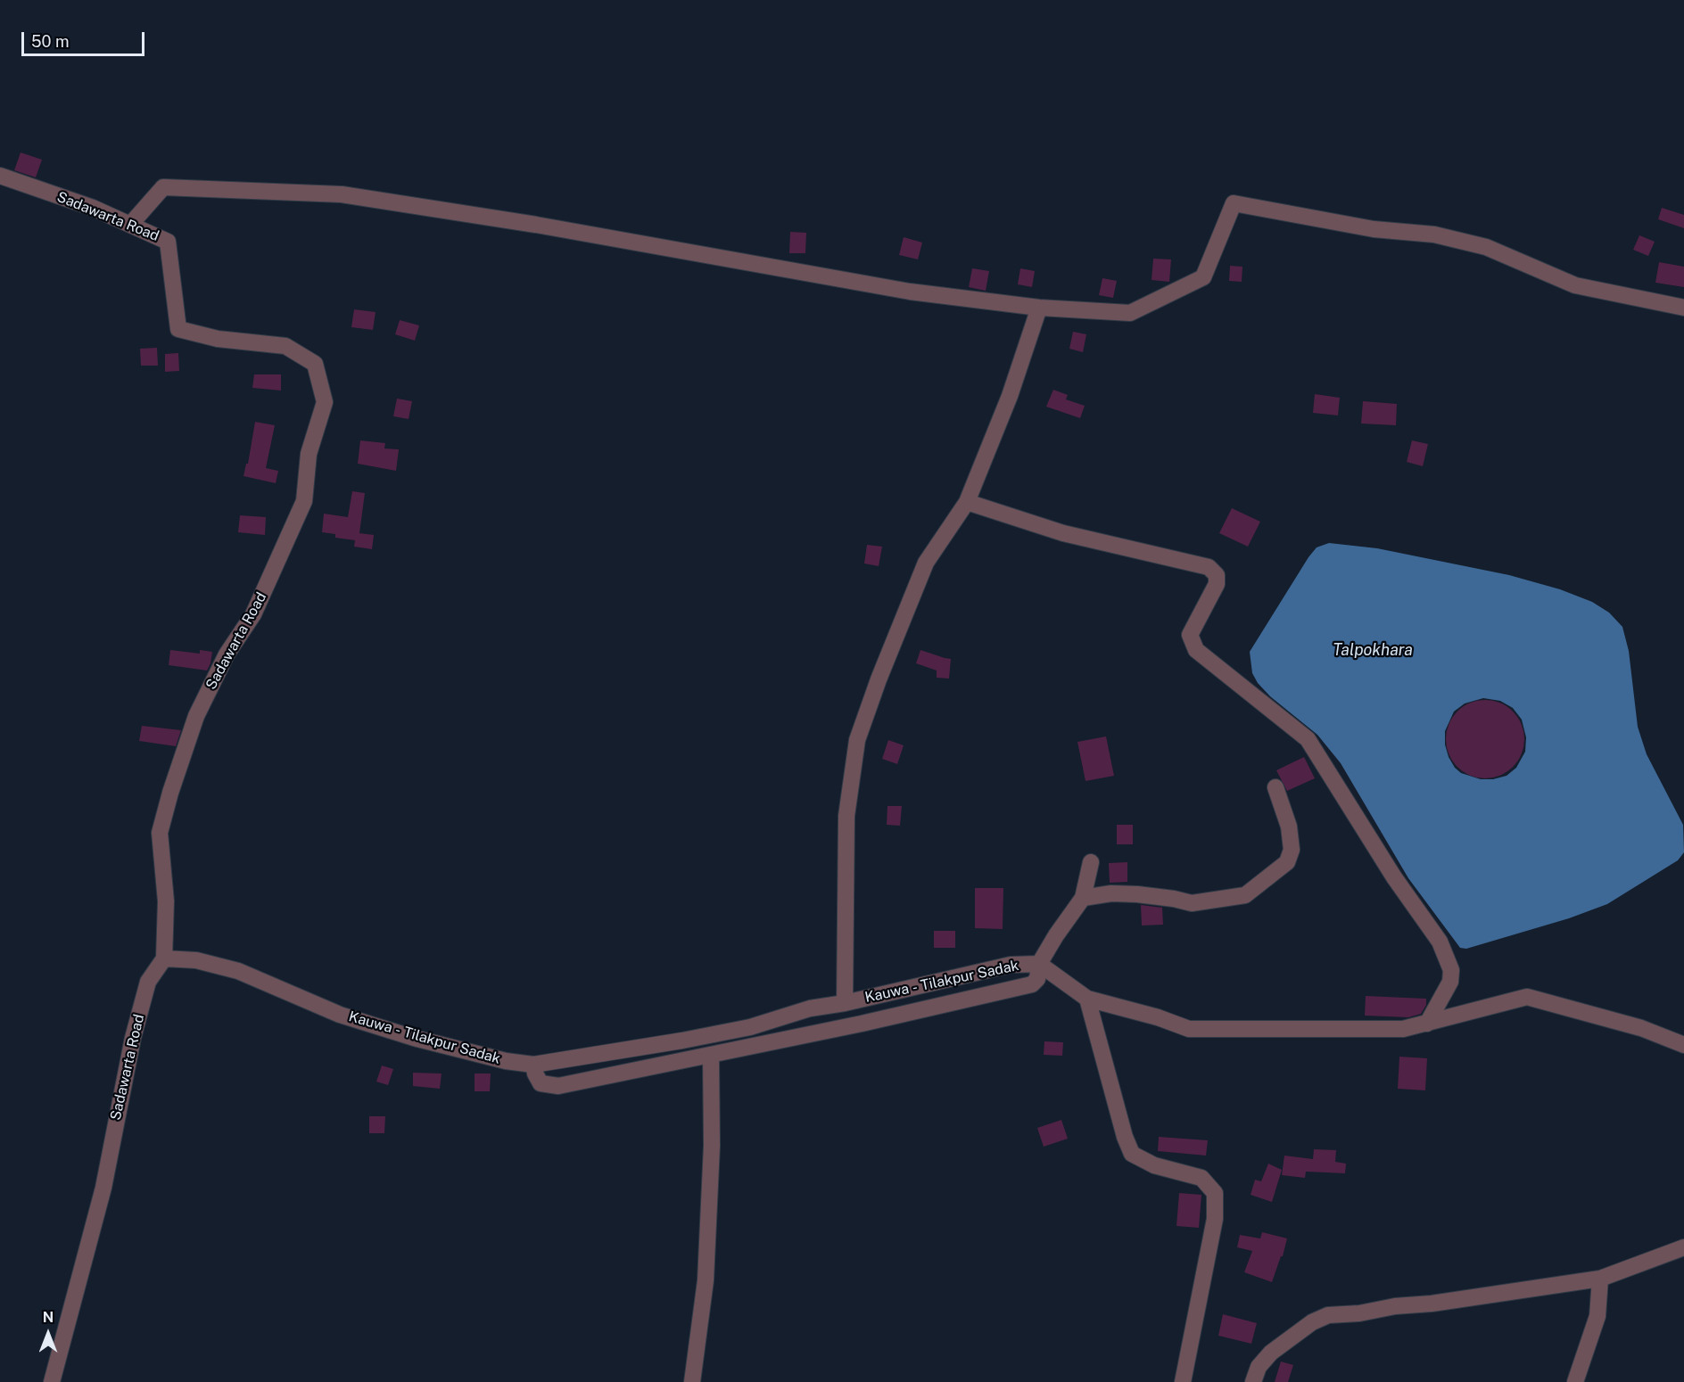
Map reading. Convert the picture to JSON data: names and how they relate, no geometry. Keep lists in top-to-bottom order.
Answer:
{
  "streets": {
    "street": ["Sadawarta Road", "Kauwa - Tilakpur Sadak"]
  },
  "crossings": [
    ["Sadawarta Road", "Kauwa - Tilakpur Sadak"]
  ],
  "water": ["Talpokhara"],
  "scale_bar": "50 m",
  "north": "top"
}
